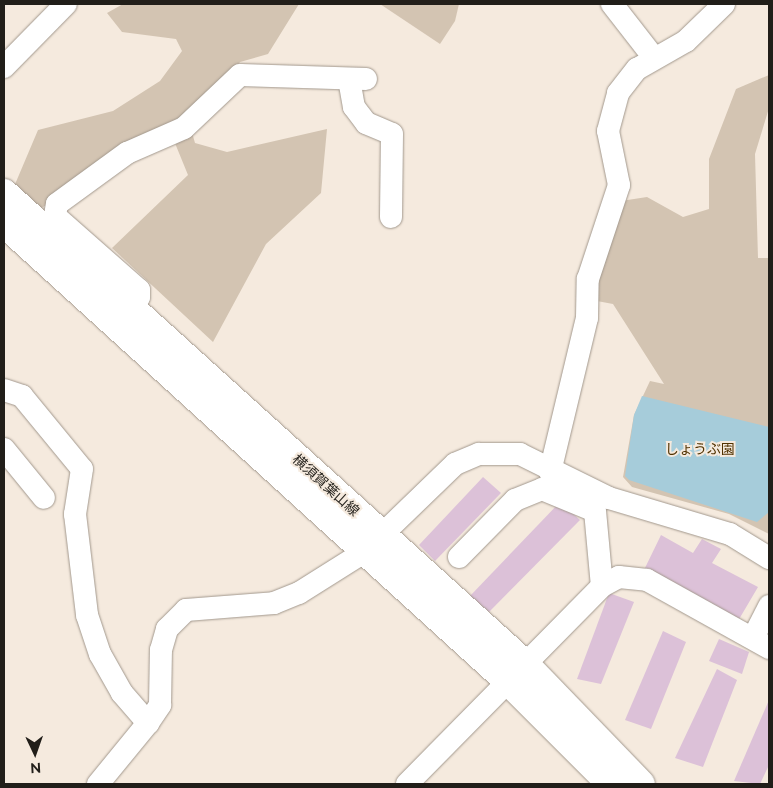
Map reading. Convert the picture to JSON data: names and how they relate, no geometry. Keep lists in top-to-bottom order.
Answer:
{
  "streets": {
    "main road": ["横須賀葉山線"]
  },
  "parks": ["しょうぶ園"],
  "north": "bottom"
}
